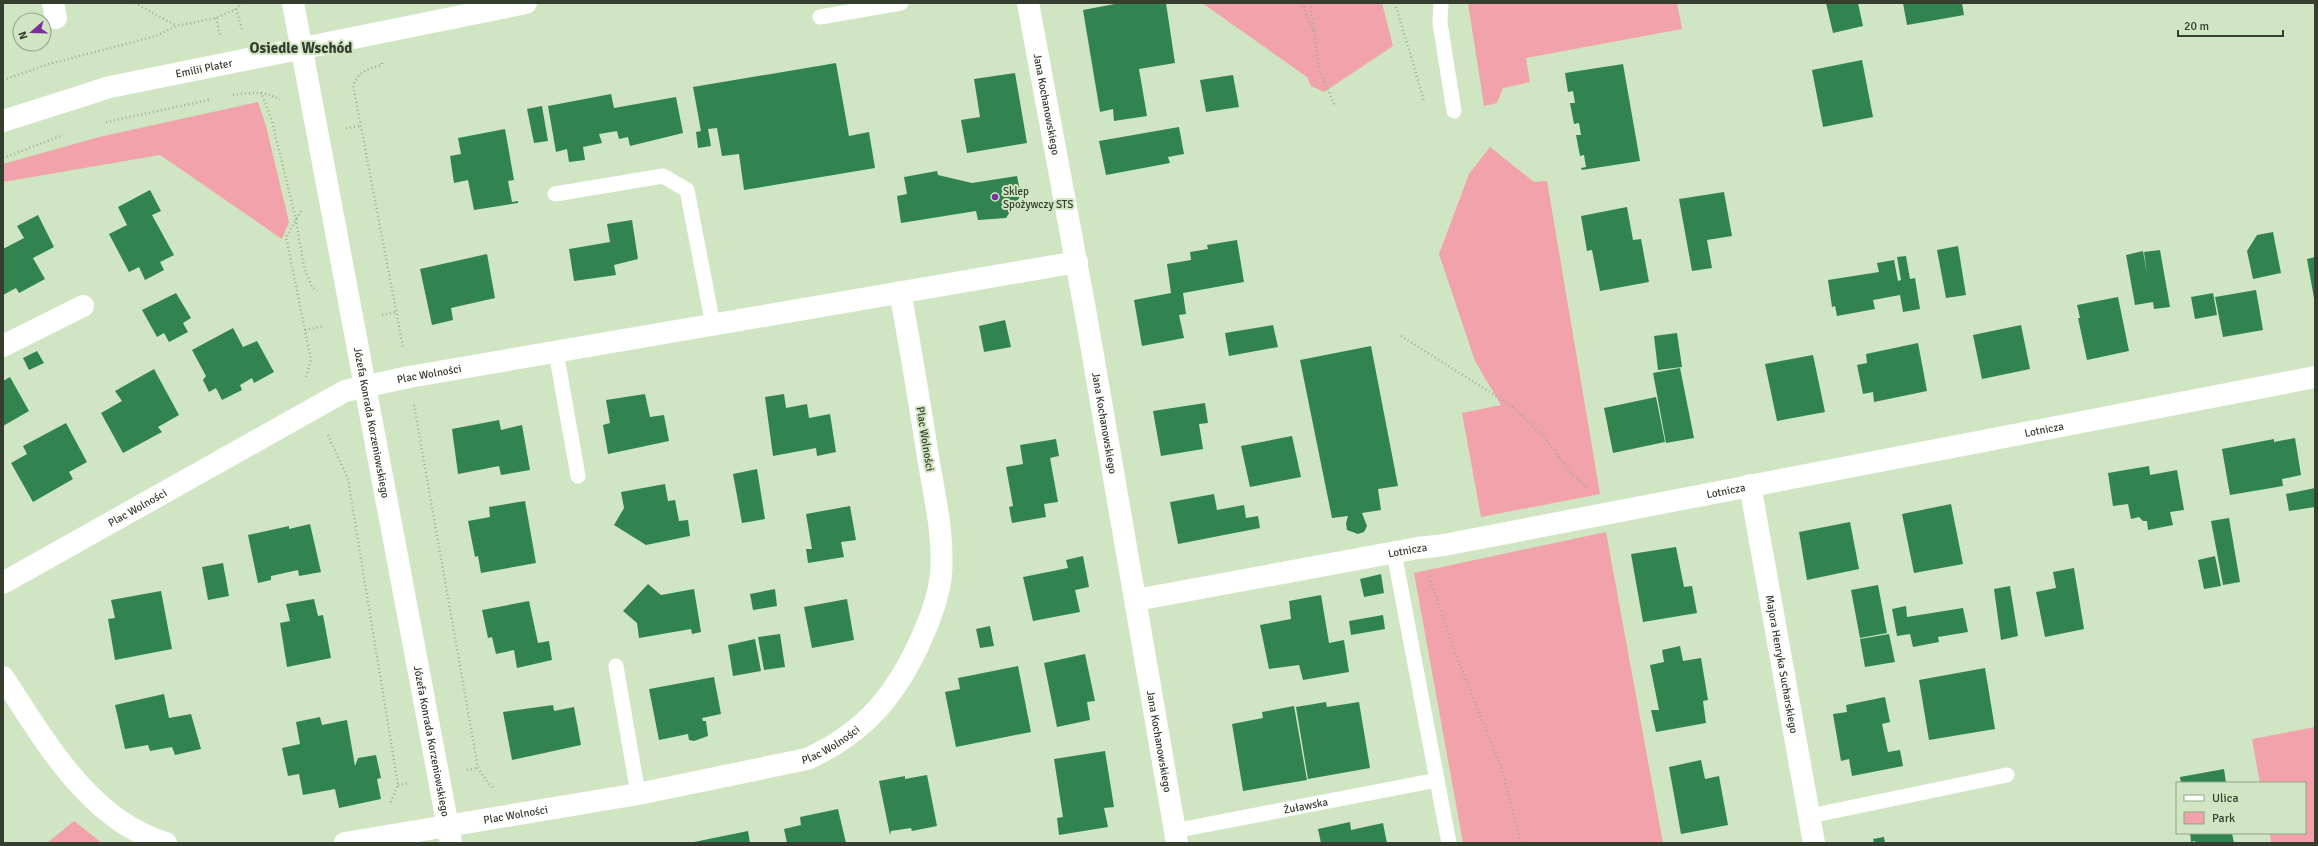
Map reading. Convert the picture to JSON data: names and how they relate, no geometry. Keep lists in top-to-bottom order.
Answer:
{
  "streets": {
    "street": [
      "Emilii Plater",
      "Jana Kochanowskiego",
      "Plac Wolności",
      "Józefa Konrada Korzeniowskiego",
      "Lotnicza",
      "Majora Henryka Sucharskiego"
    ],
    "lane": ["Żuławska"]
  },
  "crossings": [
    ["Emilii Plater", "Józefa Konrada Korzeniowskiego"],
    ["Jana Kochanowskiego", "Plac Wolności"],
    ["Jana Kochanowskiego", "Lotnicza"],
    ["Jana Kochanowskiego", "Żuławska"],
    ["Plac Wolności", "Józefa Konrada Korzeniowskiego"],
    ["Lotnicza", "Majora Henryka Sucharskiego"]
  ],
  "districts": ["Osiedle Wschód"],
  "places": ["Sklep Spożywczy STS"],
  "legend": ["Ulica", "Park"],
  "scale_bar": "20 m",
  "north": "left"
}
